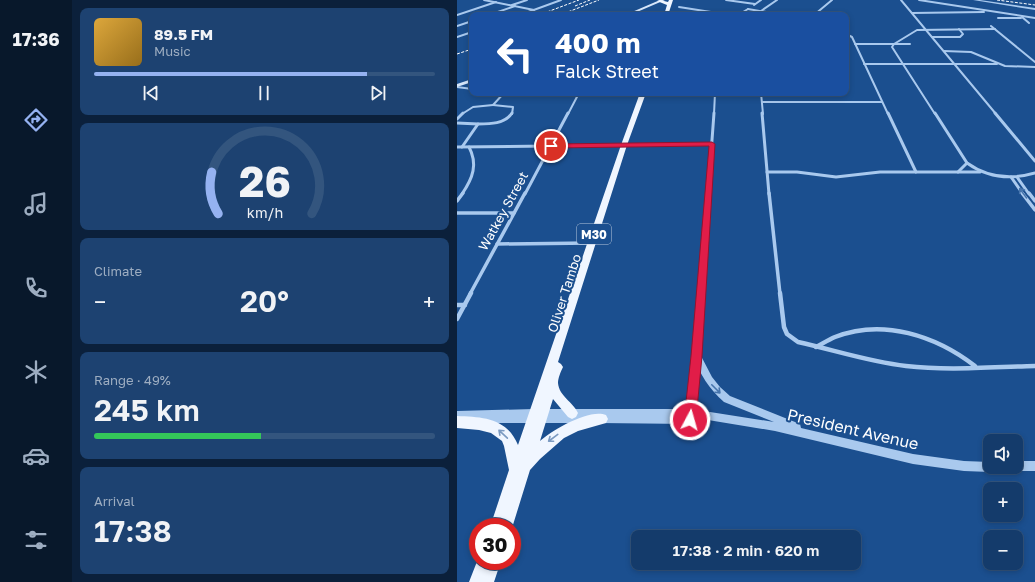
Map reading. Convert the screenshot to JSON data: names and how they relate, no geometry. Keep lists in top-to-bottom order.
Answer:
{
  "streets": {
    "main road": ["M30", "Oliver Tambo"],
    "street": ["Watkey Street", "President Avenue"]
  },
  "crossings": [
    ["Oliver Tambo", "President Avenue"]
  ],
  "page": {
    "tabs": "17:36",
    "turn": ["400 m", "Falck Street"],
    "song": ["89.5 FM", "Music"],
    "tile": [
      "Climate",
      ["Range · 49%", "245 km"],
      ["Arrival", "17:38"]
    ],
    "heat": ["−", "20°", "+"],
    "map_buttons": ["+", "−"],
    "limit": "30",
    "trip": "17:38 · 2 min · 620 m",
    "gauge": ["26", "km/h"]
  }
}
